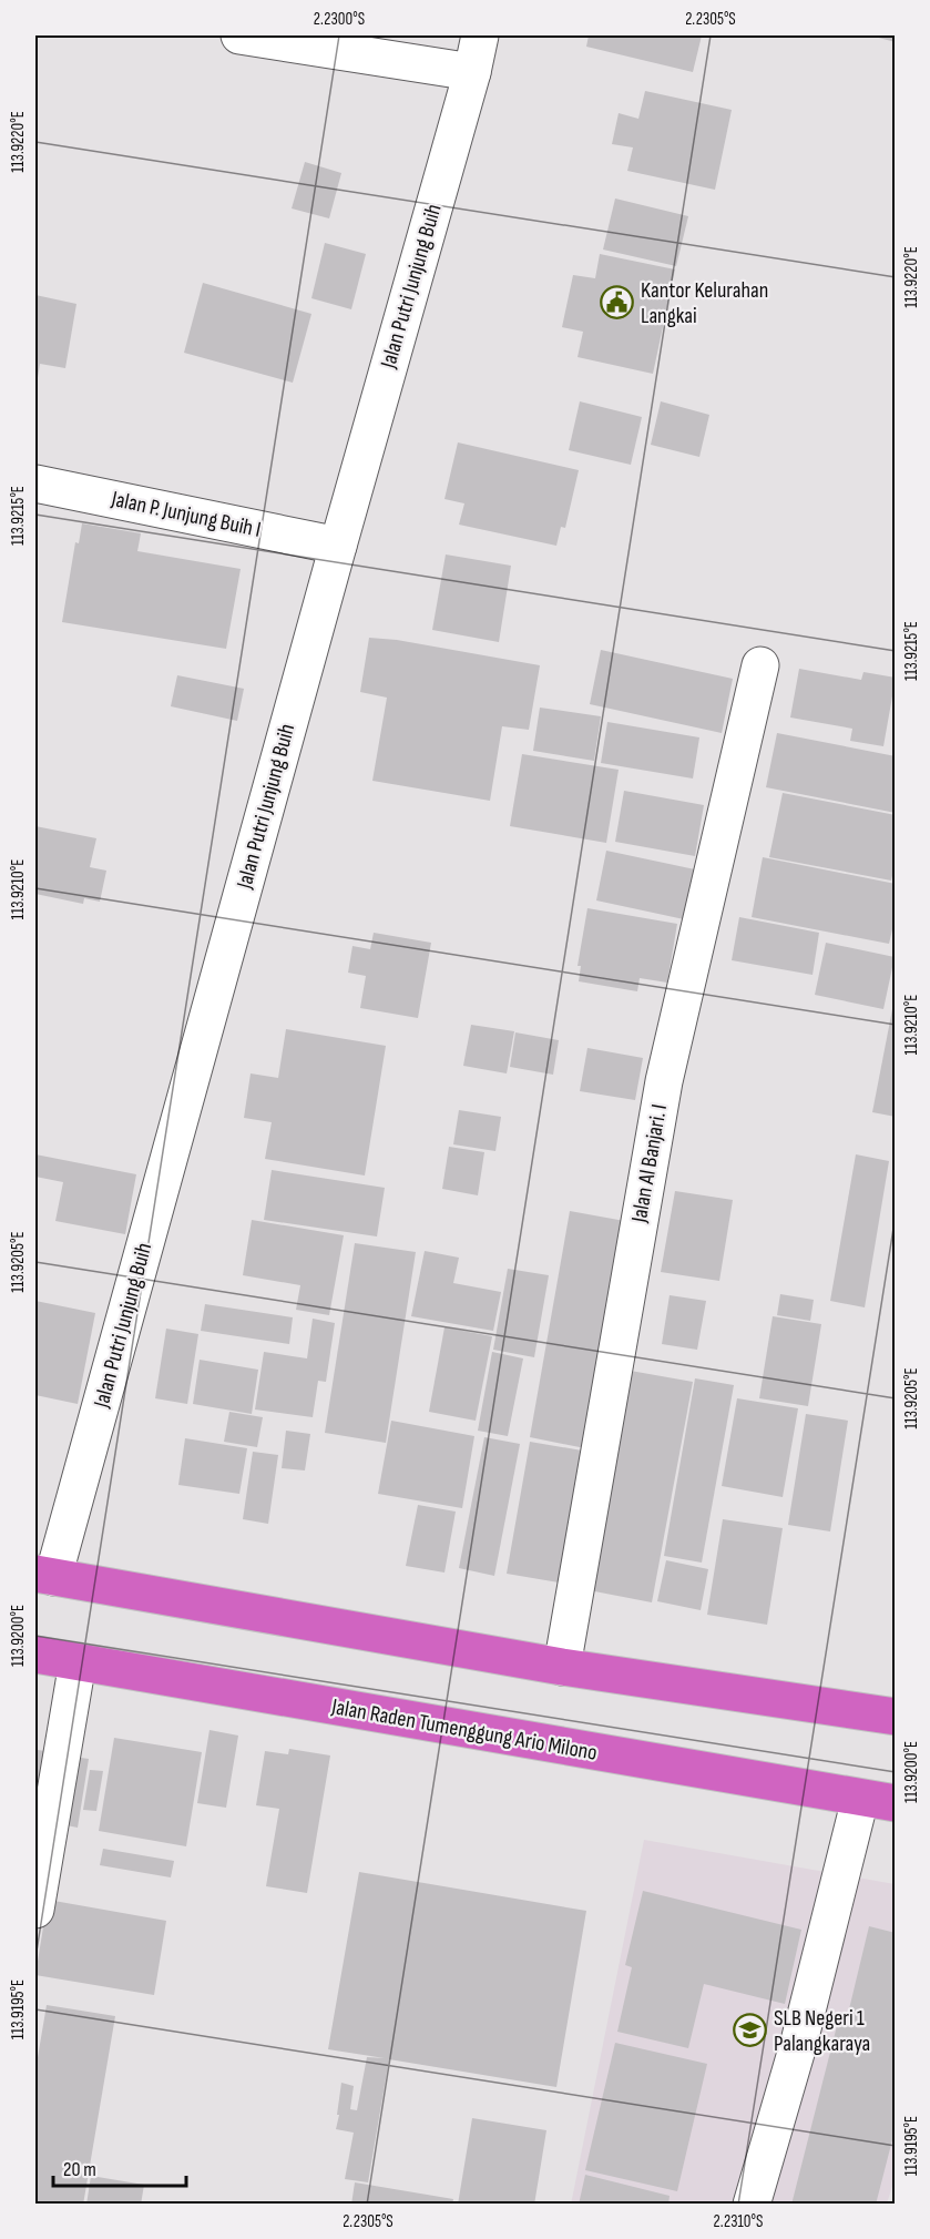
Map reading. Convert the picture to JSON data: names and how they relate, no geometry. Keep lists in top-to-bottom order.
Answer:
{
  "streets": {
    "highway": ["Jalan Raden Tumenggung Ario Milono"],
    "street": ["Jalan Putri Junjung Buih", "Jalan P. Junjung Buih I", "Jalan Al Banjari. I"]
  },
  "crossings": [
    ["Jalan Putri Junjung Buih", "Jalan P. Junjung Buih I"]
  ],
  "places": {
    "public building": ["Kantor Kelurahan Langkai"],
    "school or university": ["SLB Negeri 1 Palangkaraya"]
  },
  "scale_bar": "20 m",
  "coordinates": [
    "2.2300°S",
    "2.2305°S",
    "113.9220°E",
    "113.9215°E",
    "113.9210°E",
    "113.9205°E",
    "113.9200°E",
    "113.9195°E",
    "2.2310°S"
  ]
}
